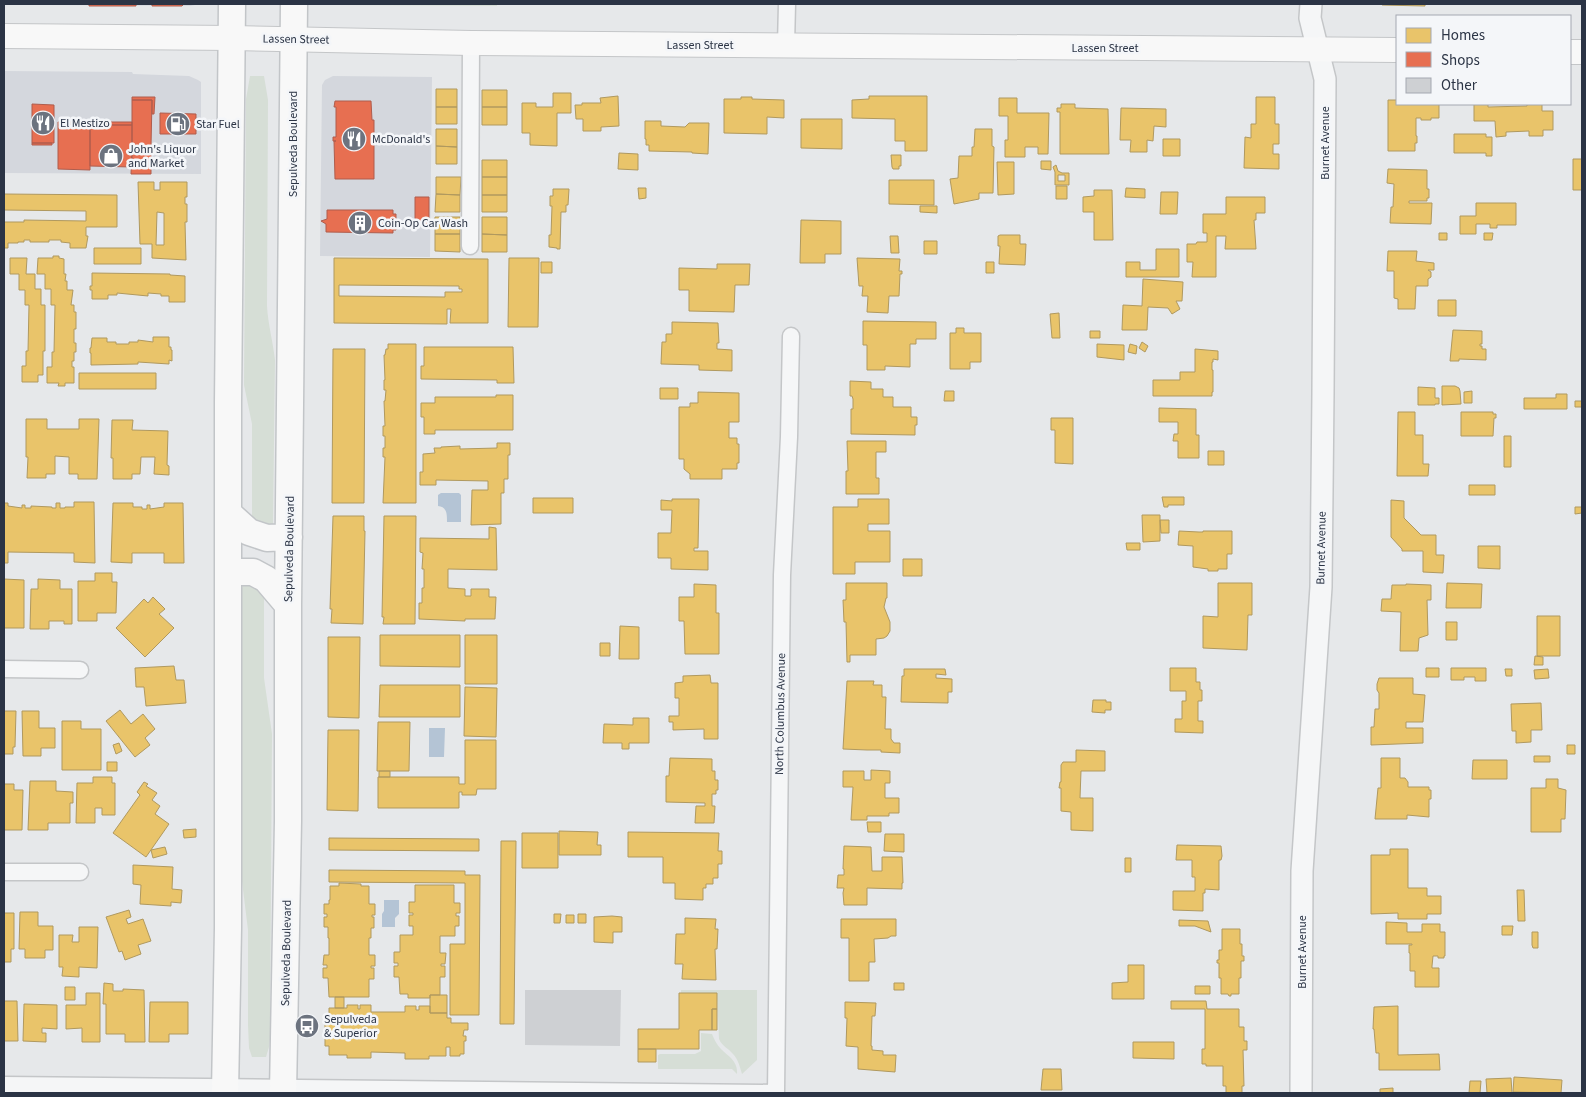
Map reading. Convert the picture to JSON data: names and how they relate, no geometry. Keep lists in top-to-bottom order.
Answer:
{
  "streets": {
    "main road": ["Lassen Street", "Sepulveda Boulevard"],
    "street": ["Burnet Avenue", "North Columbus Avenue"]
  },
  "crossings": [
    ["Lassen Street", "Burnet Avenue"],
    ["Lassen Street", "Sepulveda Boulevard"]
  ],
  "places": {
    "restaurant": ["El Mestizo", "McDonald's"],
    "fuel station": ["Star Fuel"],
    "shop": ["John's Liquor and Market"],
    "building": ["Coin-Op Car Wash"],
    "bus stop": ["Sepulveda & Superior"]
  },
  "legend": ["Homes", "Shops", "Other"]
}
